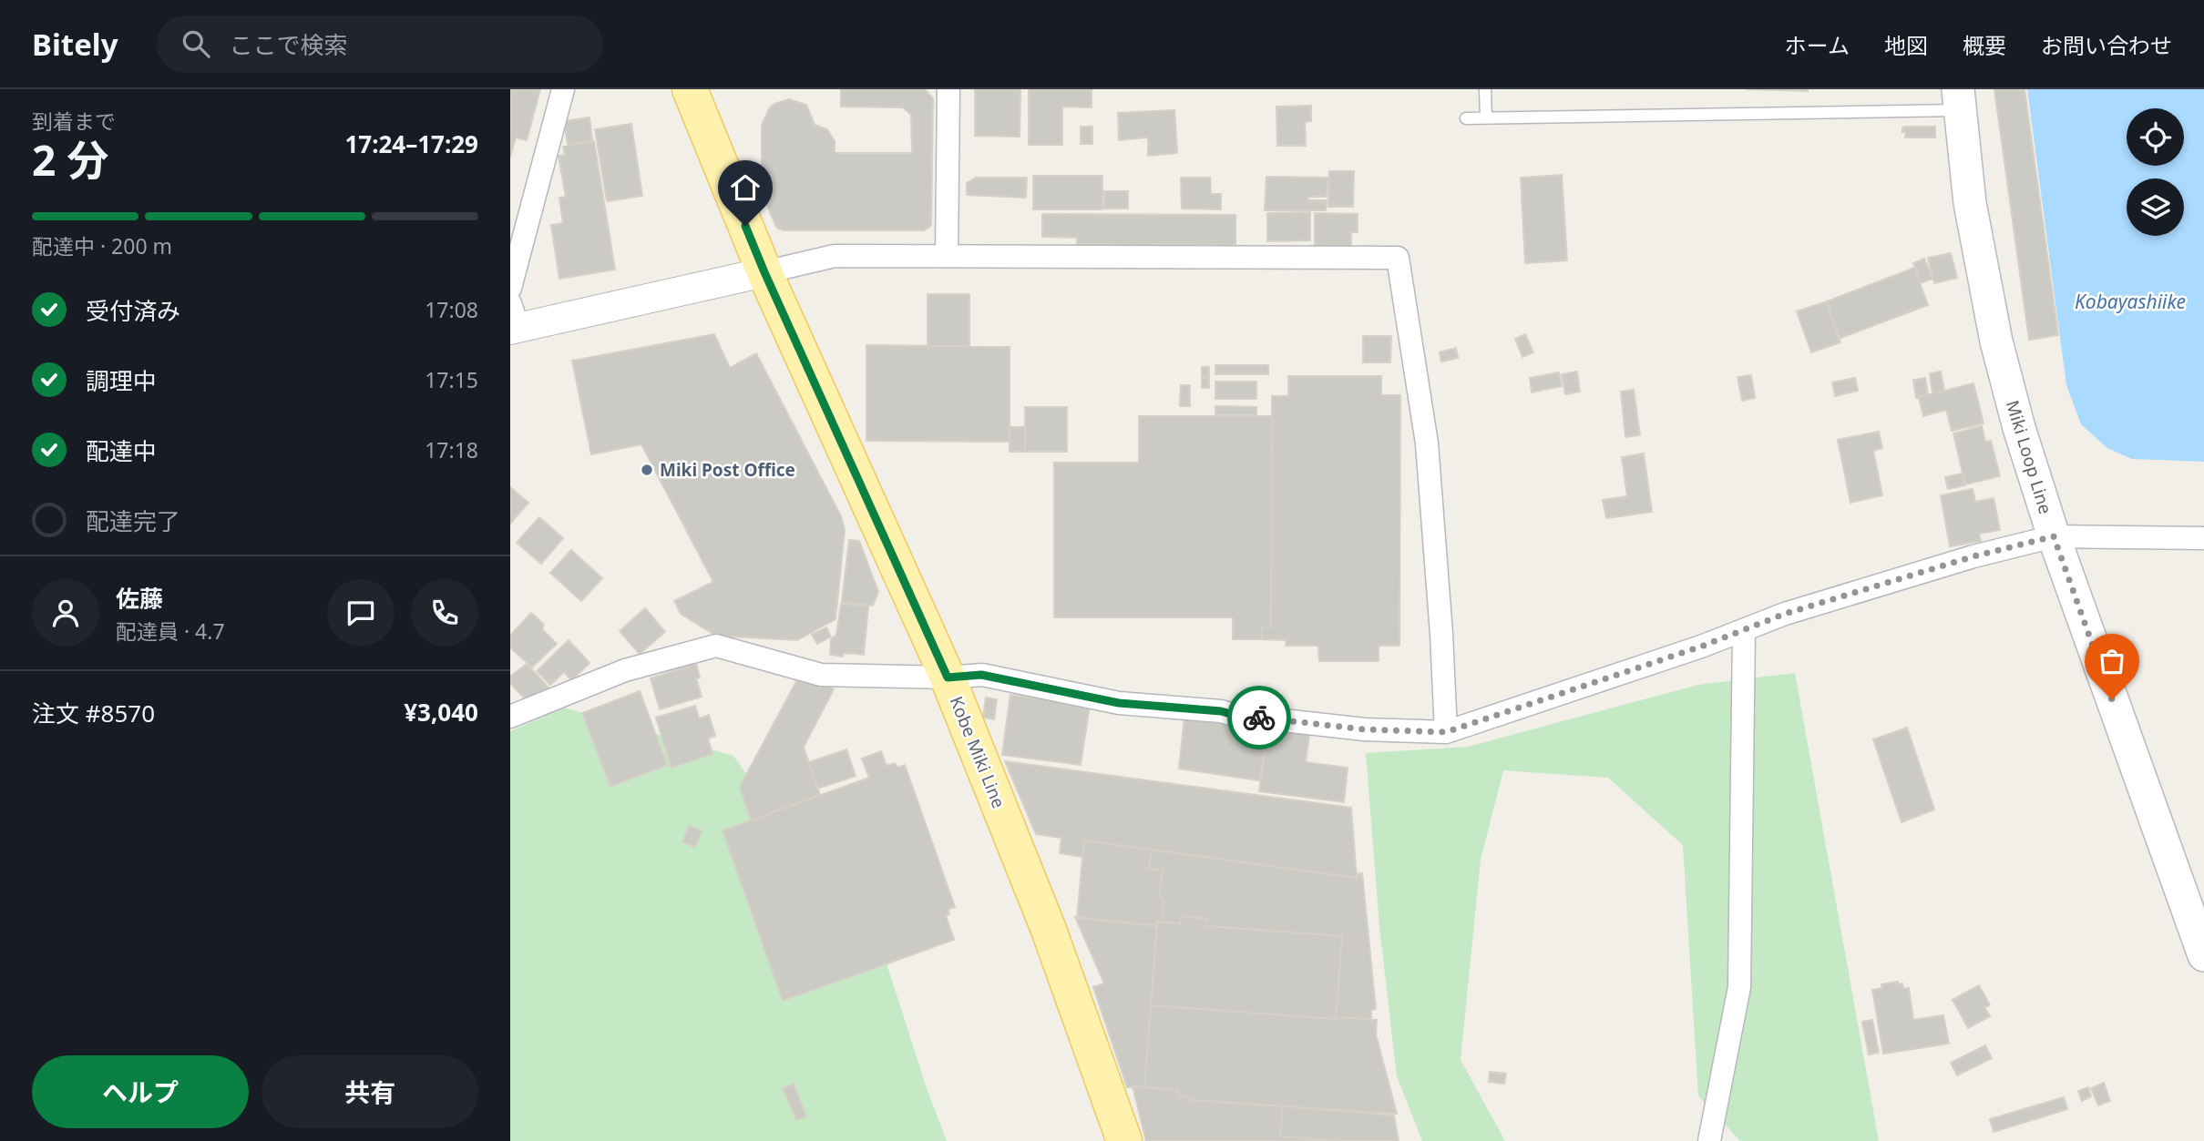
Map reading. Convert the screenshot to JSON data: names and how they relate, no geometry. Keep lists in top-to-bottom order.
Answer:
{
  "streets": {
    "main road": ["Miki Loop Line", "Kobe Miki Line"]
  },
  "water": ["Kobayashiike"],
  "places": ["Miki Post Office"],
  "page": {
    "header": "Bitely",
    "search": "ここで検索",
    "nav": [
      "ホーム",
      "地図",
      "概要",
      "お問い合わせ"
    ],
    "heading": ["2 分", "到着まで", "17:24–17:29"],
    "panel": [
      "佐藤",
      "配達員 · 4.7",
      "注文 #8570",
      "¥3,040"
    ],
    "bar": "配達中 · 200 m",
    "list": [
      ["受付済み", "17:08"],
      ["調理中", "17:15"],
      ["配達中", "17:18"],
      "配達完了"
    ],
    "buttons": ["ヘルプ", "共有"]
  }
}
